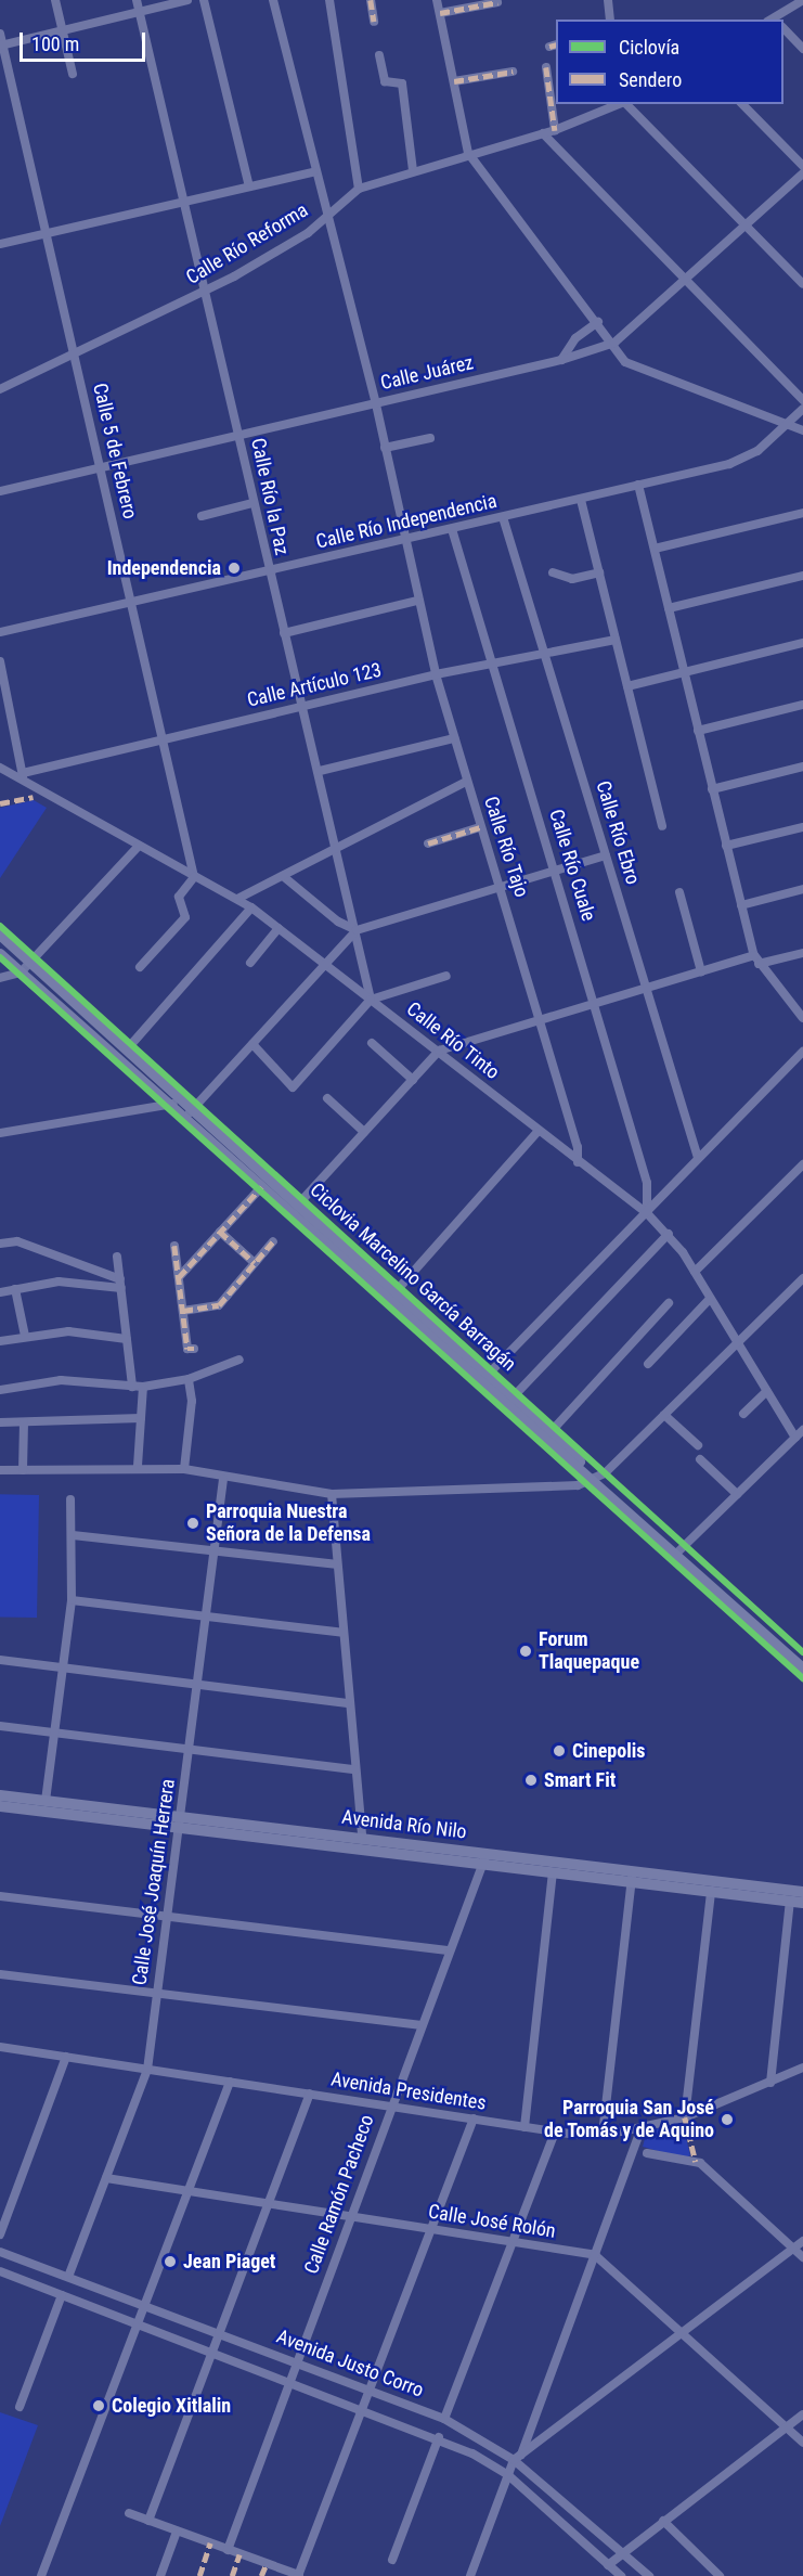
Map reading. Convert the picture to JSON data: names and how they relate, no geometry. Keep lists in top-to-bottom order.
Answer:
{
  "streets": {
    "main road": ["Avenida Río Nilo"],
    "street": [
      "Calle Río Reforma",
      "Calle Juárez",
      "Calle 5 de Febrero",
      "Calle Río la Paz",
      "Calle Río Independencia",
      "Calle Artículo 123",
      "Calle Río Ebro",
      "Calle Río Tajo",
      "Calle Río Cuale",
      "Calle Río Tinto",
      "Calle José Joaquín Herrera",
      "Avenida Presidentes",
      "Calle Ramón Pacheco",
      "Calle José Rolón",
      "Avenida Justo Corro"
    ],
    "cycle path": ["Ciclovia Marcelino García Barragán"]
  },
  "crossings": [
    ["Calle Río Reforma", "Calle 5 de Febrero"],
    ["Calle Río Reforma", "Calle Río la Paz"],
    ["Calle Río Reforma", "Calle Río Tajo"],
    ["Calle Juárez", "Calle 5 de Febrero"],
    ["Calle Juárez", "Calle Río la Paz"],
    ["Calle Juárez", "Calle Río Tajo"],
    ["Calle 5 de Febrero", "Calle Río Independencia"],
    ["Calle 5 de Febrero", "Calle Artículo 123"],
    ["Calle 5 de Febrero", "Calle Río Tinto"],
    ["Calle Río la Paz", "Calle Río Independencia"],
    ["Calle Río la Paz", "Calle Artículo 123"],
    ["Calle Río la Paz", "Calle Río Tinto"],
    ["Calle Río Independencia", "Calle Río Ebro"],
    ["Calle Río Independencia", "Calle Río Tajo"],
    ["Calle Río Independencia", "Calle Río Cuale"],
    ["Calle Artículo 123", "Calle Río Ebro"],
    ["Calle Artículo 123", "Calle Río Tajo"],
    ["Calle Artículo 123", "Calle Río Cuale"],
    ["Calle Artículo 123", "Calle Río Tinto"],
    ["Calle Río Tajo", "Calle Río Tinto"],
    ["Calle Río Cuale", "Calle Río Tinto"],
    ["Avenida Río Nilo", "Calle José Joaquín Herrera"],
    ["Avenida Río Nilo", "Calle Ramón Pacheco"],
    ["Calle José Joaquín Herrera", "Avenida Presidentes"],
    ["Calle José Joaquín Herrera", "Calle José Rolón"],
    ["Calle José Joaquín Herrera", "Avenida Justo Corro"],
    ["Avenida Presidentes", "Calle Ramón Pacheco"],
    ["Calle Ramón Pacheco", "Calle José Rolón"],
    ["Calle Ramón Pacheco", "Avenida Justo Corro"]
  ],
  "places": [
    "Independencia",
    "Parroquia Nuestra Señora de la Defensa",
    "Forum Tlaquepaque",
    "Cinepolis",
    "Smart Fit",
    "Parroquia San José de Tomás y de Aquino",
    "Jean Piaget",
    "Colegio Xitlalin"
  ],
  "legend": ["Ciclovía", "Sendero"],
  "scale_bar": "100 m"
}
